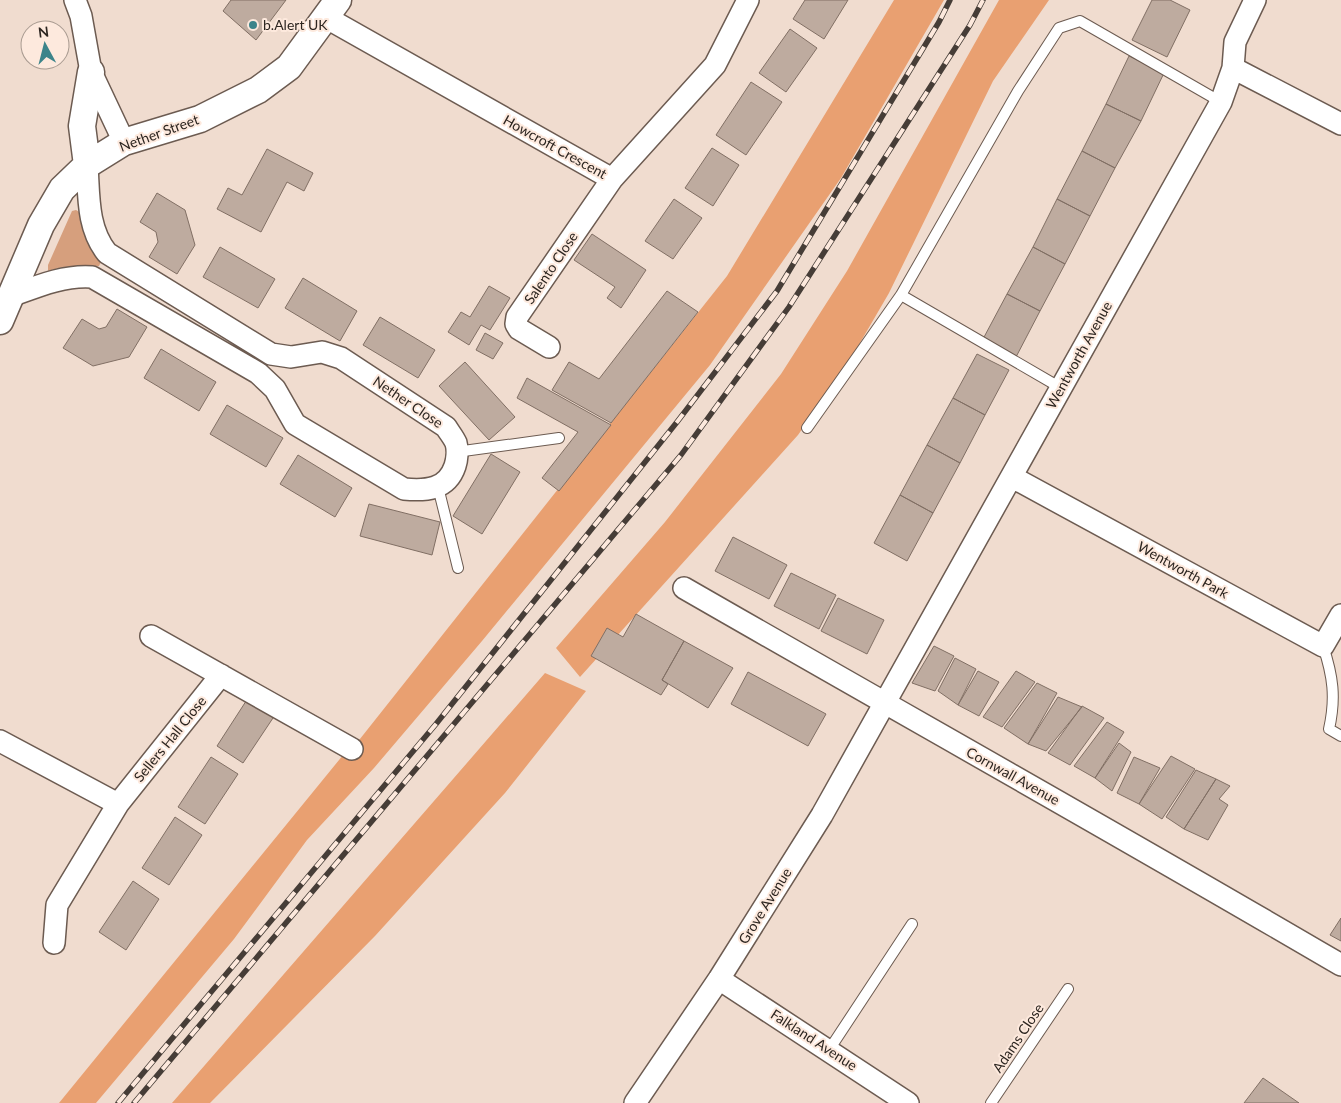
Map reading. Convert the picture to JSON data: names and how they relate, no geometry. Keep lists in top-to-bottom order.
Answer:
{
  "streets": {
    "street": [
      "Nether Street",
      "Howcroft Crescent",
      "Salento Close",
      "Wentworth Avenue",
      "Nether Close",
      "Wentworth Park",
      "Sellers Hall Close",
      "Cornwall Avenue",
      "Grove Avenue",
      "Falkland Avenue"
    ],
    "lane": ["Adams Close"]
  },
  "crossings": [
    ["Nether Street", "Howcroft Crescent"],
    ["Nether Street", "Nether Close"],
    ["Howcroft Crescent", "Salento Close"],
    ["Wentworth Avenue", "Wentworth Park"],
    ["Wentworth Avenue", "Cornwall Avenue"],
    ["Wentworth Avenue", "Grove Avenue"],
    ["Cornwall Avenue", "Grove Avenue"],
    ["Grove Avenue", "Falkland Avenue"]
  ],
  "places": ["b.Alert UK"],
  "north": "top"
}
